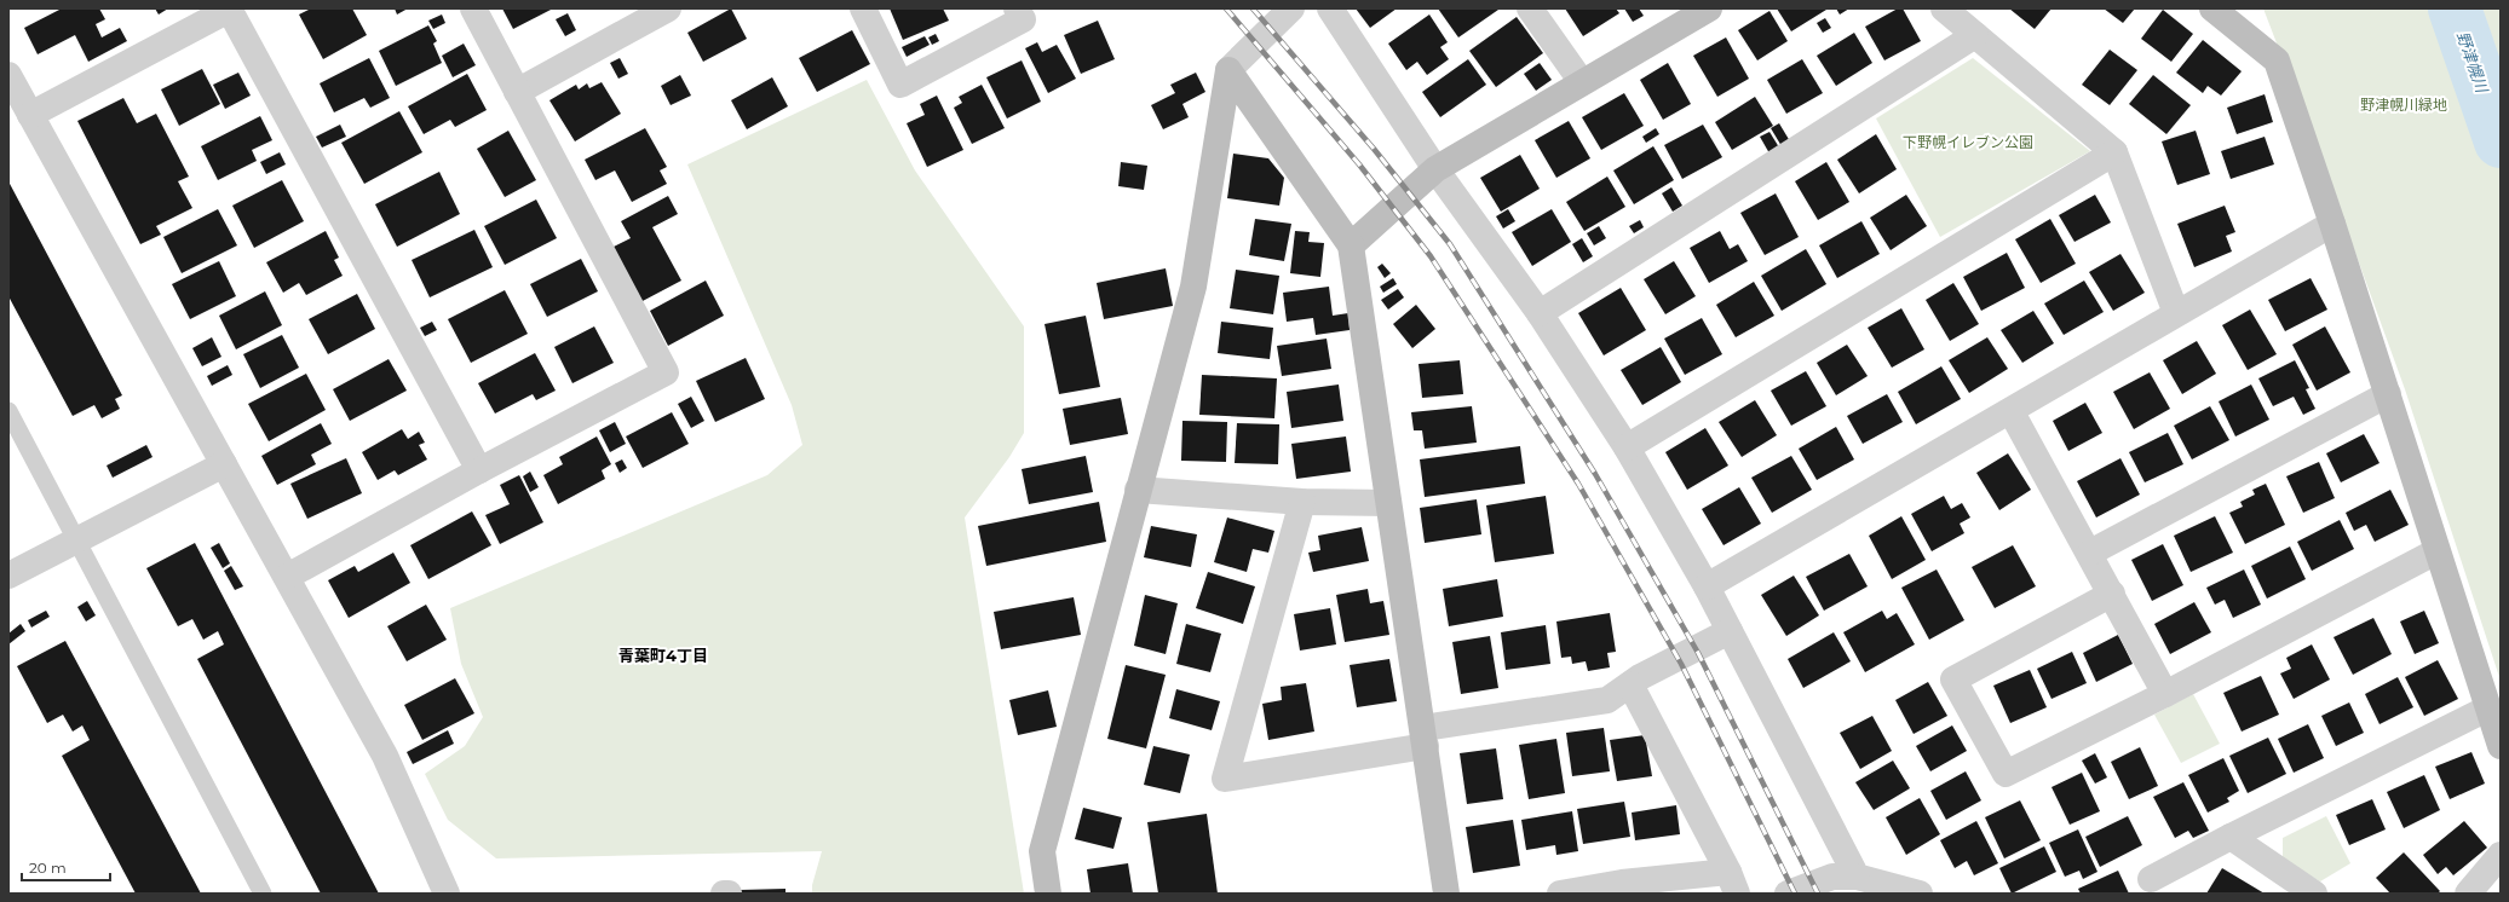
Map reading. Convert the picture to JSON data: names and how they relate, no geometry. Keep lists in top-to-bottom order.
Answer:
{
  "districts": ["青葉町4丁目"],
  "water": ["野津幌川"],
  "parks": ["野津幌川緑地", "下野幌イレブン公園"],
  "scale_bar": "20 m"
}
